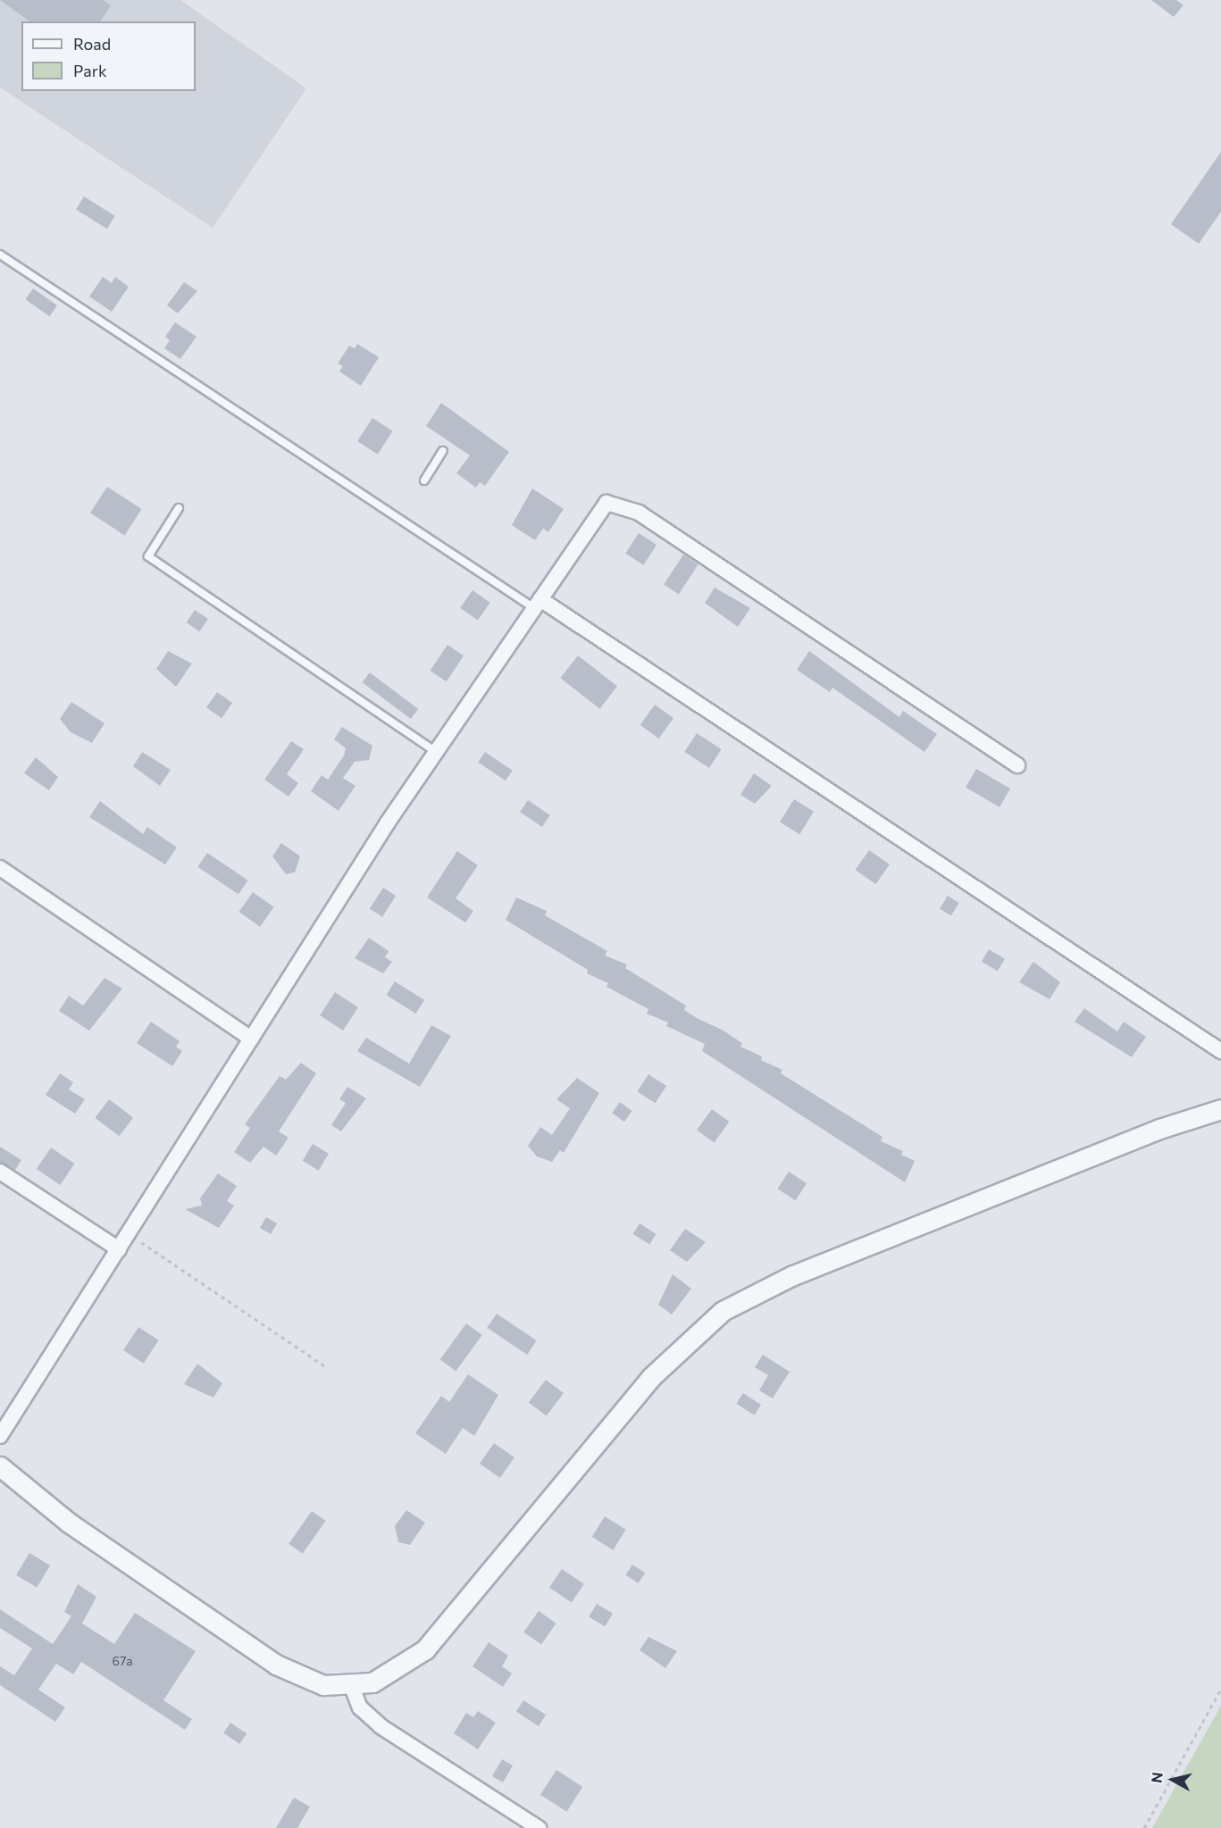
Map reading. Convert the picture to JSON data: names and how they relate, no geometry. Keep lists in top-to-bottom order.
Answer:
{
  "house_numbers": ["67a"],
  "legend": ["Road", "Park"],
  "north": "left"
}
